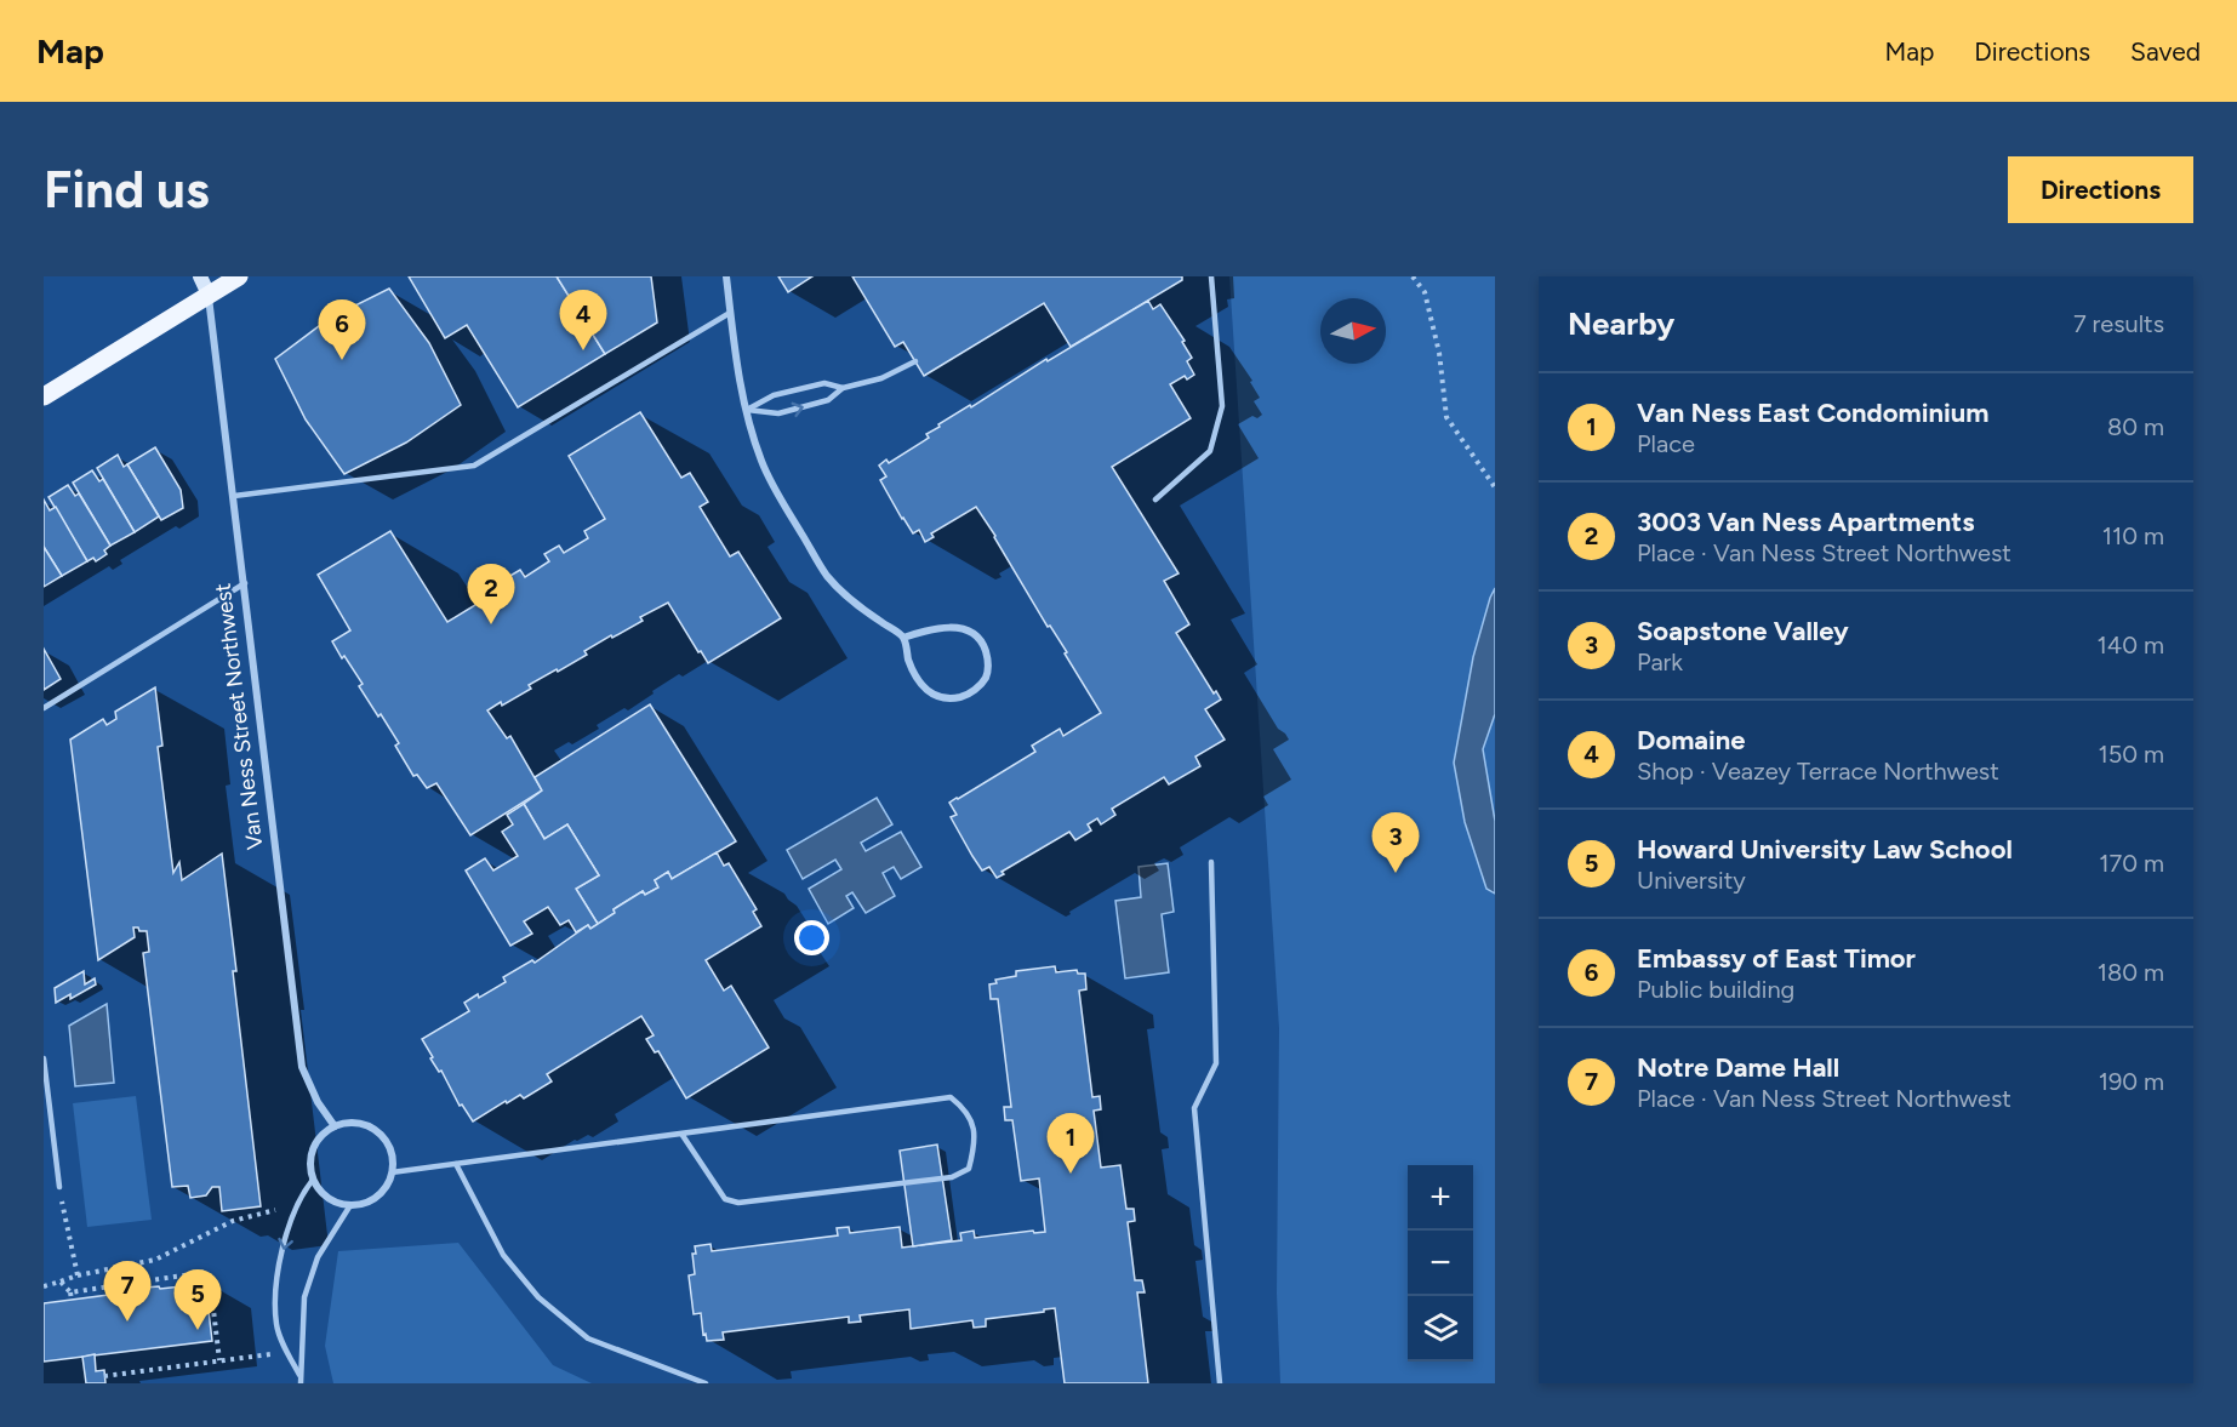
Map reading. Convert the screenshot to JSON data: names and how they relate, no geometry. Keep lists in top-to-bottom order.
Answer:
{
  "streets": {
    "main road": ["Van Ness Street Northwest"]
  },
  "north": "right",
  "page": {
    "header": "Map",
    "nav": ["Map", "Directions", "Saved"],
    "buttons": "Directions",
    "title": "Find us",
    "heading": ["Nearby", "7 results"],
    "pins": [
      "4",
      "6",
      "2",
      "3",
      "1",
      "7",
      "5"
    ],
    "list": [
      {
        "mark": "1",
        "name": "Van Ness East Condominium",
        "note": "Place",
        "value": "80 m"
      },
      {
        "mark": "2",
        "name": "3003 Van Ness Apartments",
        "note": "Place · Van Ness Street Northwest",
        "value": "110 m"
      },
      {
        "mark": "3",
        "name": "Soapstone Valley",
        "note": "Park",
        "value": "140 m"
      },
      {
        "mark": "4",
        "name": "Domaine",
        "note": "Shop · Veazey Terrace Northwest",
        "value": "150 m"
      },
      {
        "mark": "5",
        "name": "Howard University Law School",
        "note": "University",
        "value": "170 m"
      },
      {
        "mark": "6",
        "name": "Embassy of East Timor",
        "note": "Public building",
        "value": "180 m"
      },
      {
        "mark": "7",
        "name": "Notre Dame Hall",
        "note": "Place · Van Ness Street Northwest",
        "value": "190 m"
      }
    ],
    "map_buttons": ["+", "−"]
  }
}
